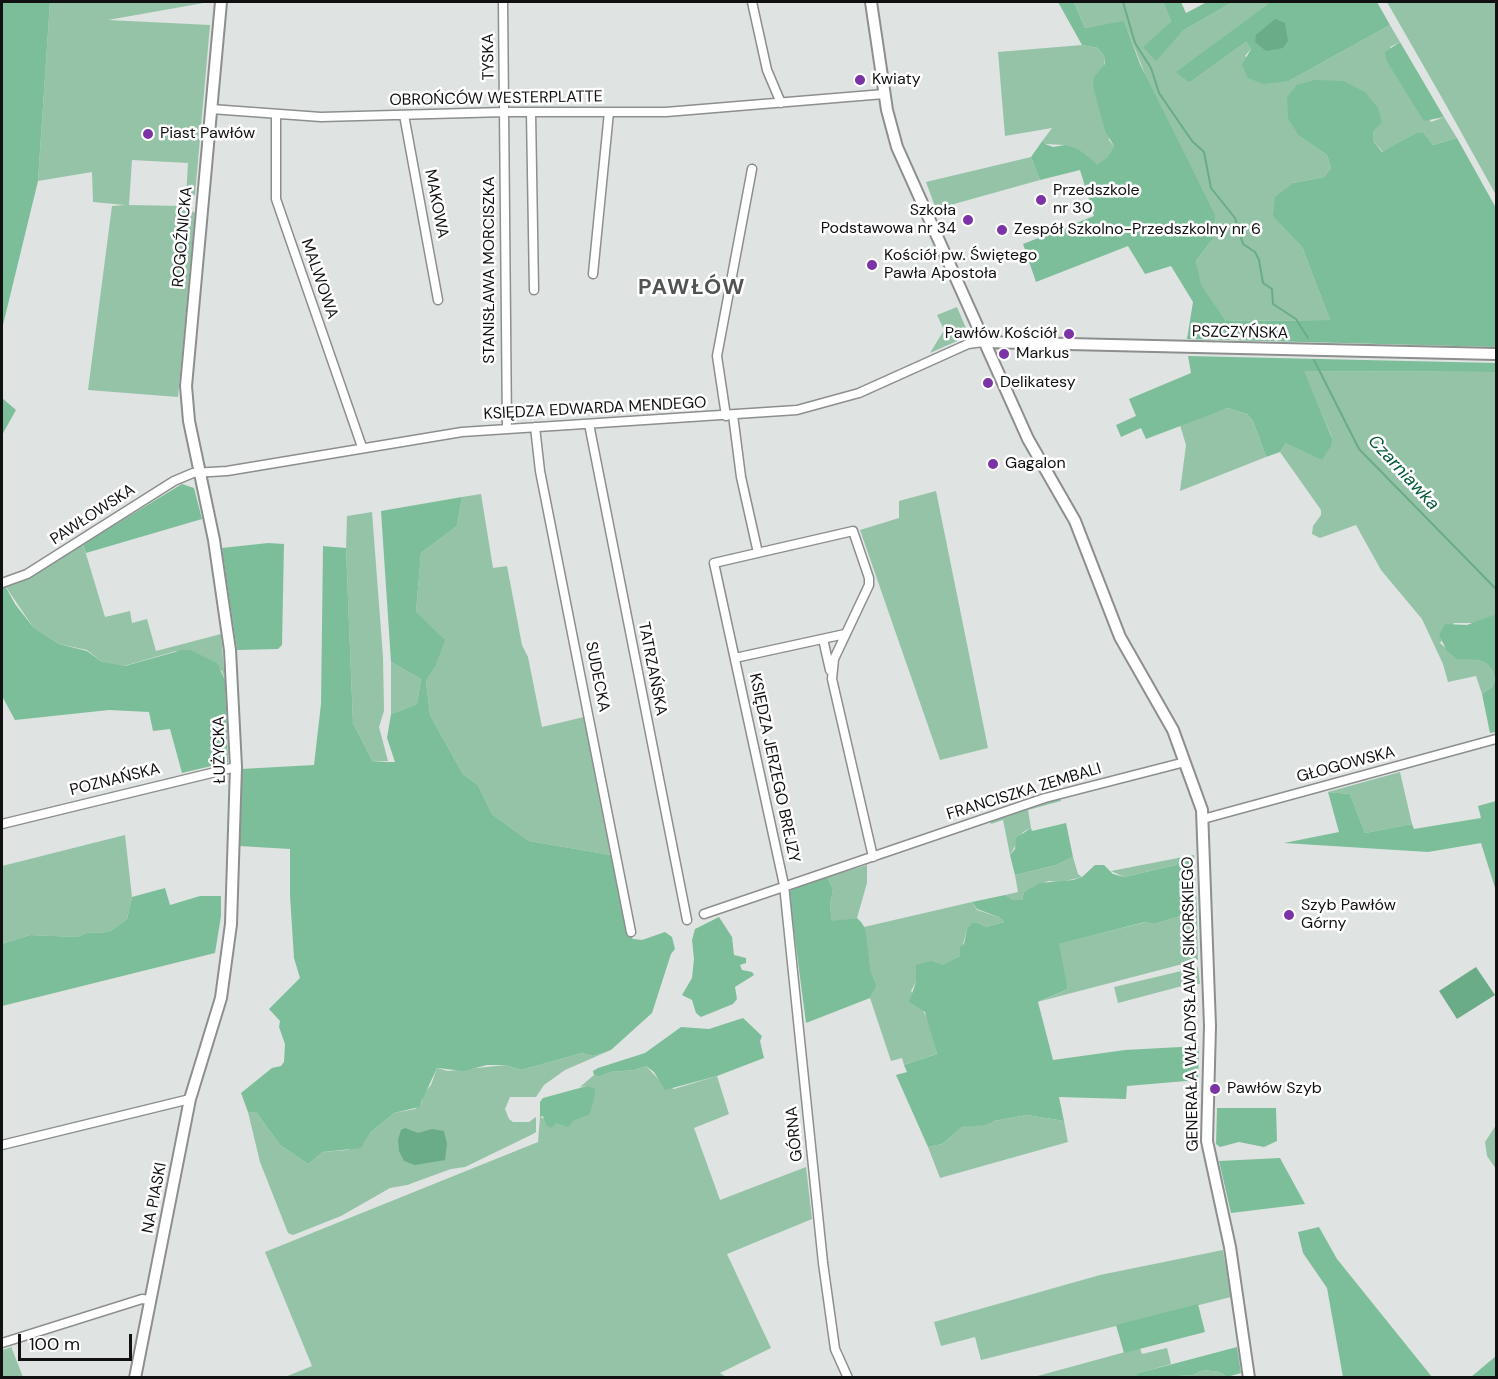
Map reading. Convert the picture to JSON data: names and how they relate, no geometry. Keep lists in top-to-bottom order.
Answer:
{
  "streets": {
    "street": [
      "TYSKA",
      "OBROŃCÓW WESTERPLATTE",
      "MAKOWA",
      "ROGOŹNICKA",
      "STANISŁAWA MORCISZKA",
      "MALWOWA",
      "PSZCZYŃSKA",
      "KSIĘDZA EDWARDA MENDEGO",
      "PAWŁOWSKA",
      "TATRZAŃSKA",
      "SUDECKA",
      "ŁUŻYCKA",
      "GŁOGOWSKA",
      "KSIĘDZA JERZEGO BREJZY",
      "POZNAŃSKA",
      "FRANCISZKA ZEMBALI",
      "GENERAŁA WŁADYSŁAWA SIKORSKIEGO",
      "GÓRNA",
      "NA PIASKI"
    ]
  },
  "crossings": [
    ["TYSKA", "OBROŃCÓW WESTERPLATTE"],
    ["TYSKA", "STANISŁAWA MORCISZKA"],
    ["OBROŃCÓW WESTERPLATTE", "MAKOWA"],
    ["OBROŃCÓW WESTERPLATTE", "ROGOŹNICKA"],
    ["OBROŃCÓW WESTERPLATTE", "STANISŁAWA MORCISZKA"],
    ["OBROŃCÓW WESTERPLATTE", "MALWOWA"],
    ["OBROŃCÓW WESTERPLATTE", "GENERAŁA WŁADYSŁAWA SIKORSKIEGO"],
    ["ROGOŹNICKA", "KSIĘDZA EDWARDA MENDEGO"],
    ["ROGOŹNICKA", "PAWŁOWSKA"],
    ["ROGOŹNICKA", "ŁUŻYCKA"],
    ["STANISŁAWA MORCISZKA", "KSIĘDZA EDWARDA MENDEGO"],
    ["MALWOWA", "KSIĘDZA EDWARDA MENDEGO"],
    ["PSZCZYŃSKA", "KSIĘDZA EDWARDA MENDEGO"],
    ["PSZCZYŃSKA", "GENERAŁA WŁADYSŁAWA SIKORSKIEGO"],
    ["KSIĘDZA EDWARDA MENDEGO", "PAWŁOWSKA"],
    ["KSIĘDZA EDWARDA MENDEGO", "TATRZAŃSKA"],
    ["KSIĘDZA EDWARDA MENDEGO", "SUDECKA"],
    ["KSIĘDZA EDWARDA MENDEGO", "ŁUŻYCKA"],
    ["KSIĘDZA EDWARDA MENDEGO", "GENERAŁA WŁADYSŁAWA SIKORSKIEGO"],
    ["PAWŁOWSKA", "ŁUŻYCKA"],
    ["ŁUŻYCKA", "POZNAŃSKA"],
    ["ŁUŻYCKA", "NA PIASKI"],
    ["GŁOGOWSKA", "GENERAŁA WŁADYSŁAWA SIKORSKIEGO"],
    ["KSIĘDZA JERZEGO BREJZY", "FRANCISZKA ZEMBALI"],
    ["KSIĘDZA JERZEGO BREJZY", "GÓRNA"],
    ["FRANCISZKA ZEMBALI", "GENERAŁA WŁADYSŁAWA SIKORSKIEGO"],
    ["FRANCISZKA ZEMBALI", "GÓRNA"]
  ],
  "districts": ["PAWŁÓW"],
  "water": ["Czarniawka"],
  "places": [
    "Kwiaty",
    "Piast Pawłów",
    "Przedszkole nr 30",
    "Szkoła Podstawowa nr 34",
    "Zespół Szkolno-Przedszkolny nr 6",
    "Kościół pw. Świętego Pawła Apostoła",
    "Pawłów Kościół",
    "Markus",
    "Delikatesy",
    "Gagalon",
    "Szyb Pawłów Górny",
    "Pawłów Szyb"
  ],
  "scale_bar": "100 m"
}
